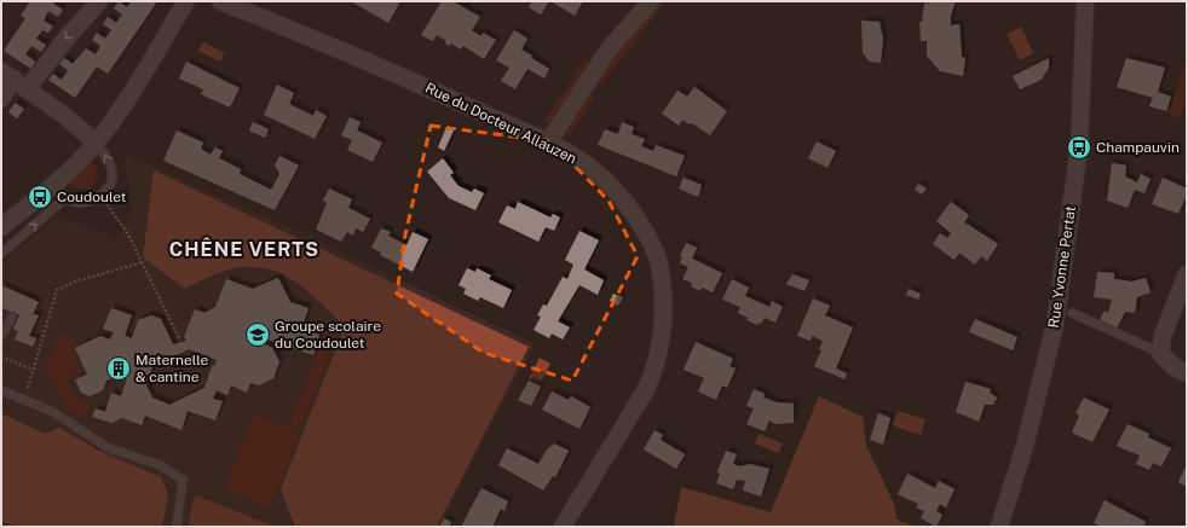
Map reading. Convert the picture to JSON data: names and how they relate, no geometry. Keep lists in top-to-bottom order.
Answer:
{
  "streets": {
    "street": ["Rue du Docteur Allauzen", "Rue Yvonne Pertat"]
  },
  "districts": ["CHÊNE VERTS"],
  "places": {
    "bus stop": ["Champauvin", "Coudoulet"],
    "school or university": ["Groupe scolaire du Coudoulet"],
    "building": ["Maternelle & cantine"]
  }
}
